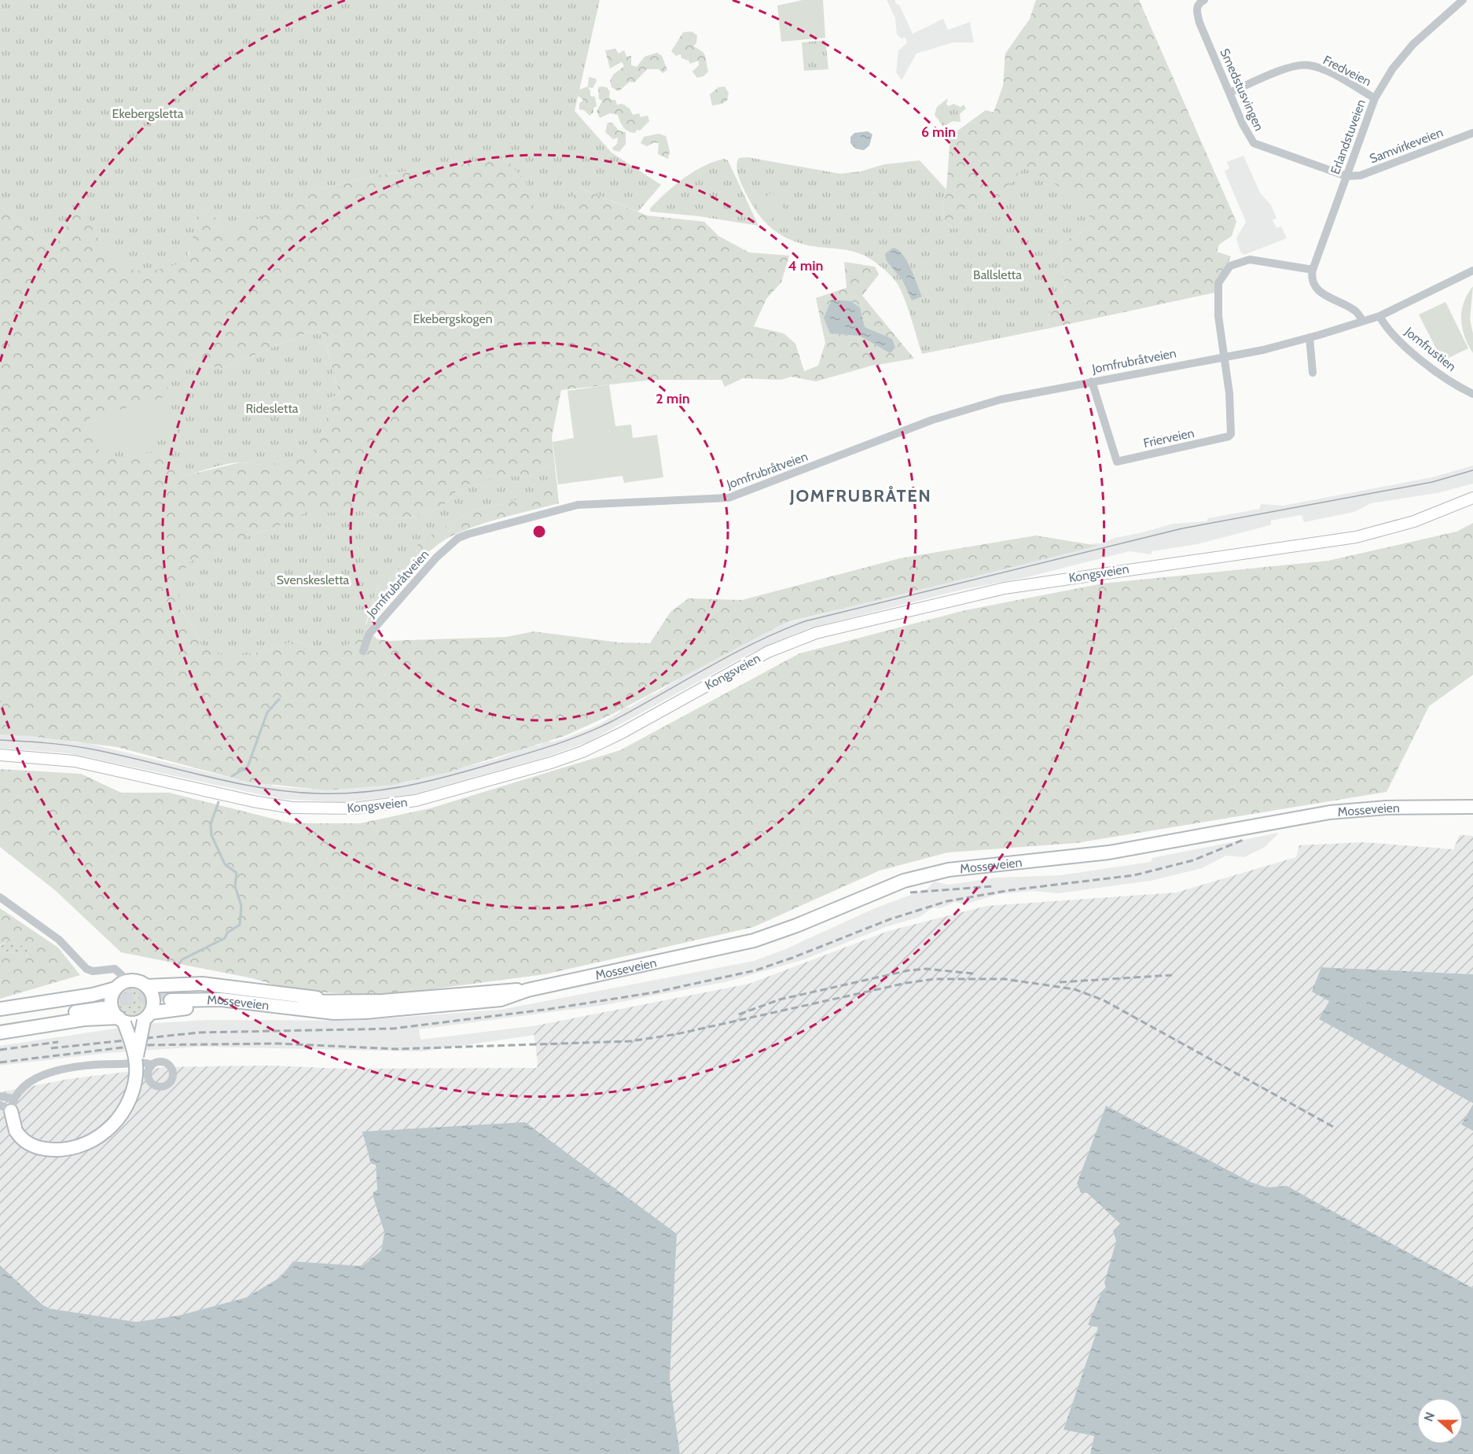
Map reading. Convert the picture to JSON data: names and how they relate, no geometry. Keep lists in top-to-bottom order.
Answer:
{
  "streets": {
    "highway": ["Mosseveien"],
    "main road": ["Kongsveien"],
    "street": [
      "Fredveien",
      "Smedstusvingen",
      "Erlandstuveien",
      "Samvirkeveien",
      "Jomfrustien",
      "Jomfrubråtveien",
      "Frierveien"
    ]
  },
  "crossings": [
    ["Fredveien", "Smedstusvingen"],
    ["Fredveien", "Erlandstuveien"],
    ["Smedstusvingen", "Erlandstuveien"],
    ["Smedstusvingen", "Samvirkeveien"],
    ["Erlandstuveien", "Samvirkeveien"],
    ["Jomfrustien", "Jomfrubråtveien"],
    ["Jomfrubråtveien", "Frierveien"]
  ],
  "districts": ["JOMFRUBRÅTEN"],
  "parks": [
    "Ekebergsletta",
    "Ballsletta",
    "Ekebergskogen",
    "Ridesletta",
    "Svenskesletta"
  ],
  "north": "left",
  "rings": ["6 min", "4 min", "2 min"]
}
